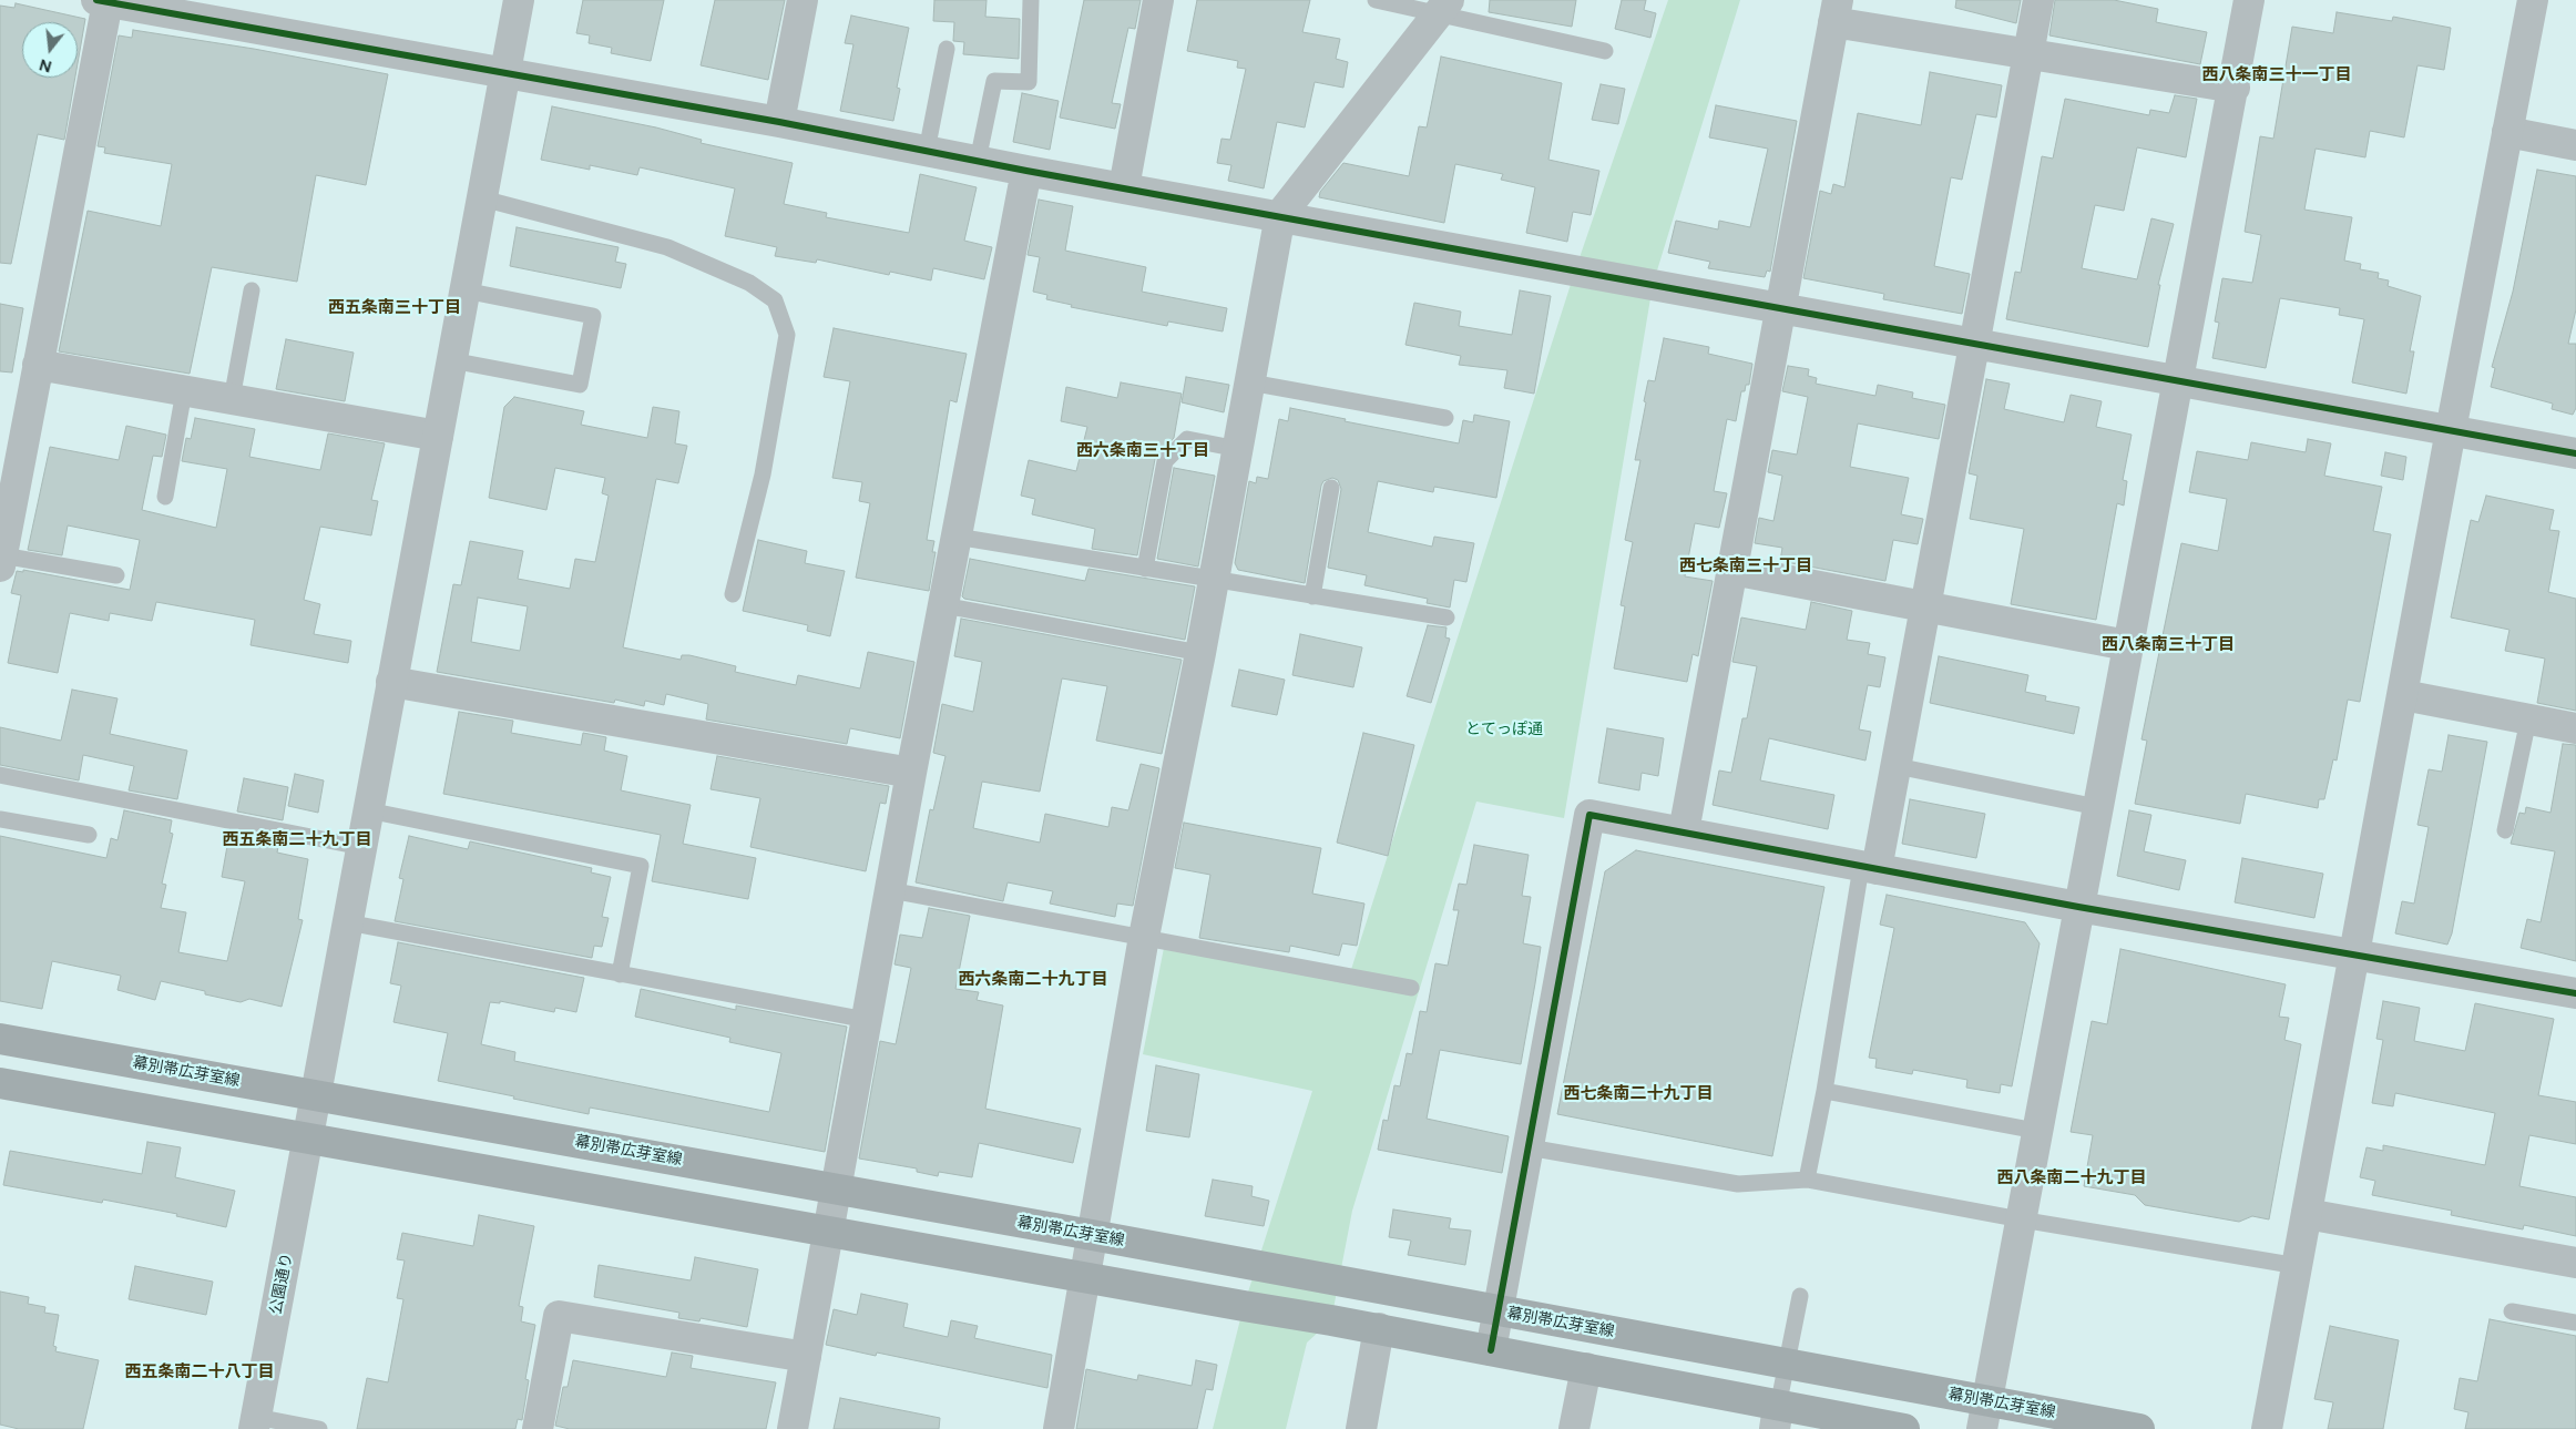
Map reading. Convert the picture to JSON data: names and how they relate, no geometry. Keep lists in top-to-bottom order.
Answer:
{
  "streets": {
    "main road": ["幕別帯広芽室線"],
    "street": ["公園通り"]
  },
  "crossings": [
    ["幕別帯広芽室線", "公園通り"]
  ],
  "districts": [
    "西八条南三十一丁目",
    "西五条南三十丁目",
    "西六条南三十丁目",
    "西七条南三十丁目",
    "西八条南三十丁目",
    "西五条南二十九丁目",
    "西六条南二十九丁目",
    "西七条南二十九丁目",
    "西八条南二十九丁目",
    "西五条南二十八丁目"
  ],
  "parks": ["とてっぽ通"],
  "north": "bottom"
}
